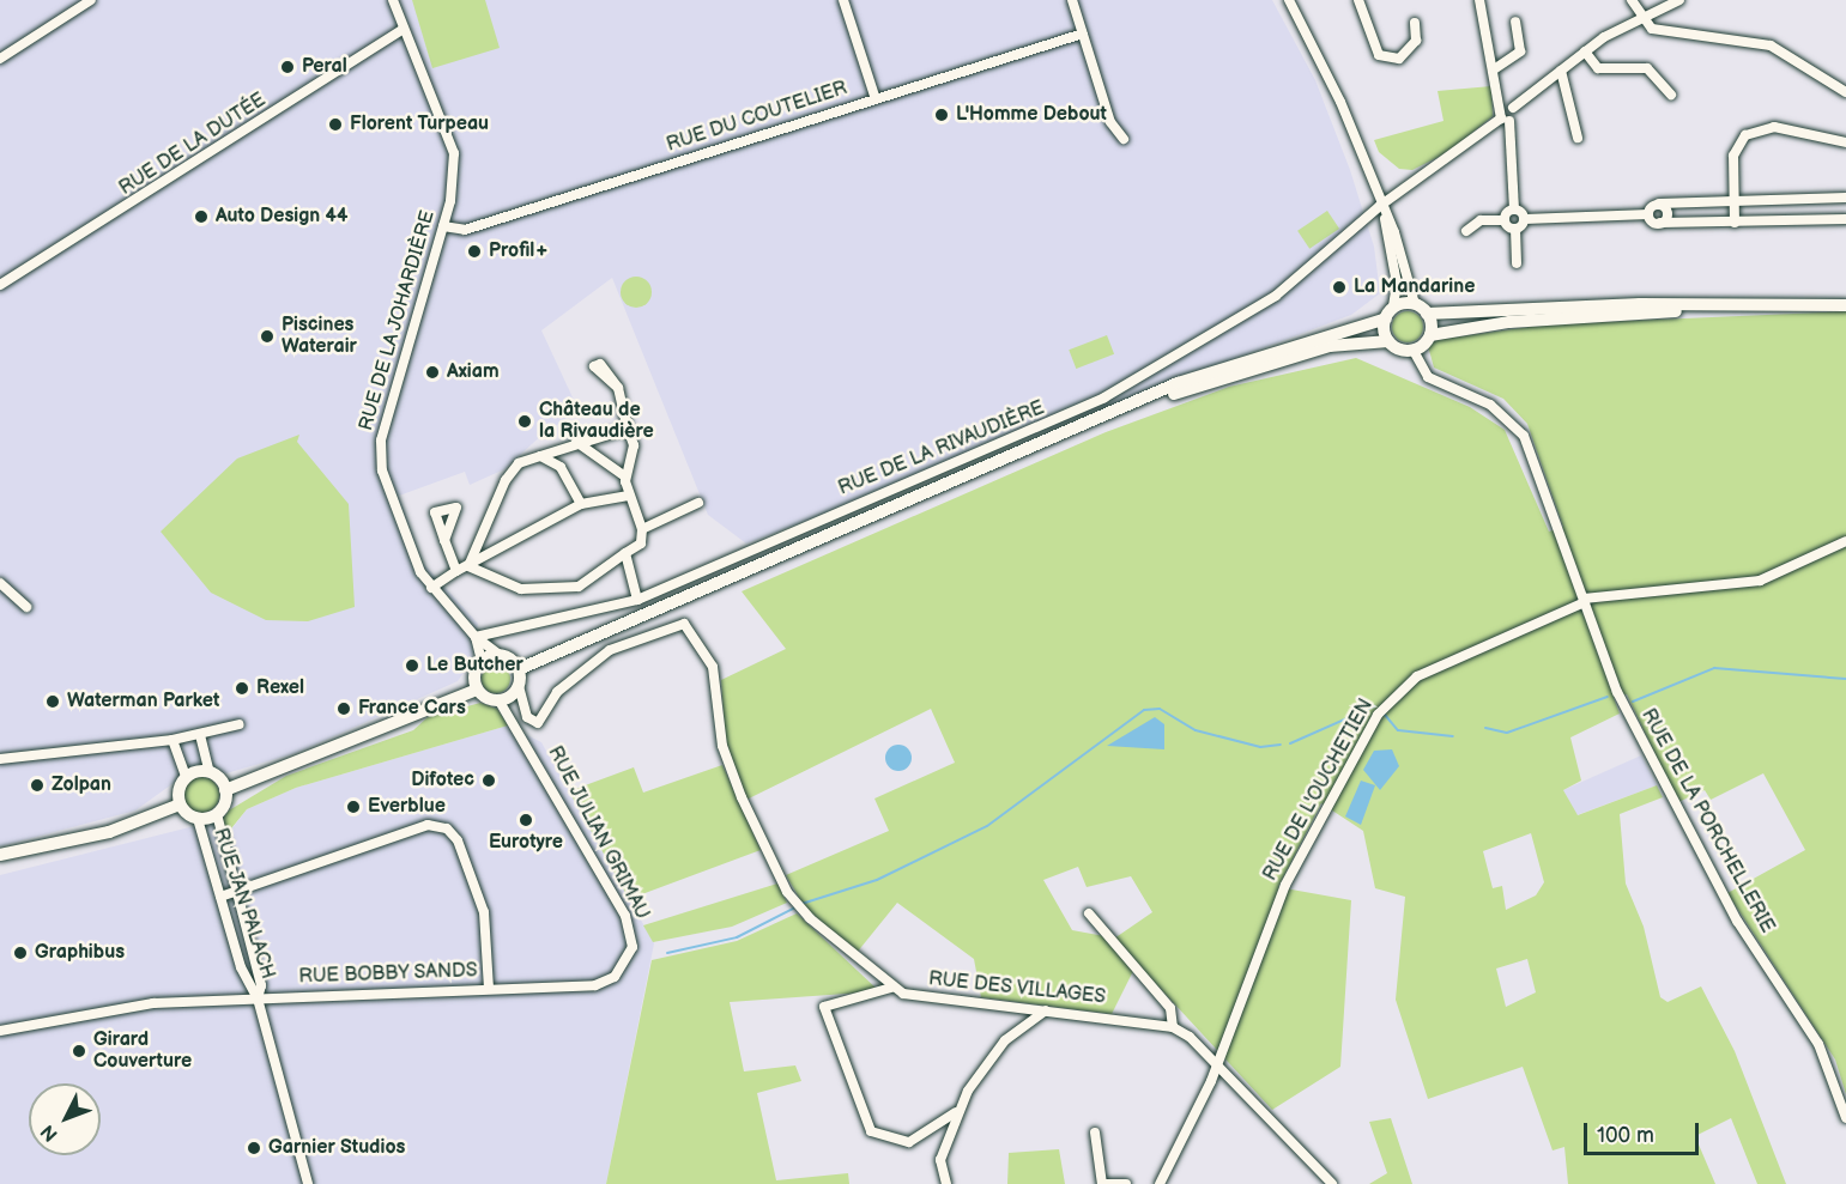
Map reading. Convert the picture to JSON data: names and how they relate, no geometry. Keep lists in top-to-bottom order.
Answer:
{
  "streets": {
    "street": [
      "RUE DU COUTELIER",
      "RUE DE LA DUTÉE",
      "RUE DE LA JOHARDIÈRE",
      "RUE DE LA RIVAUDIÈRE",
      "RUE DE L'OUCHETIEN",
      "RUE DE LA PORCHELLERIE",
      "RUE JULIAN GRIMAU",
      "RUE JAN PALACH",
      "RUE BOBBY SANDS",
      "RUE DES VILLAGES"
    ]
  },
  "crossings": [
    ["RUE DU COUTELIER", "RUE DE LA JOHARDIÈRE"],
    ["RUE DE LA DUTÉE", "RUE DE LA JOHARDIÈRE"],
    ["RUE DE LA JOHARDIÈRE", "RUE DE LA RIVAUDIÈRE"],
    ["RUE DE L'OUCHETIEN", "RUE DE LA PORCHELLERIE"],
    ["RUE JULIAN GRIMAU", "RUE BOBBY SANDS"],
    ["RUE JULIAN GRIMAU", "RUE DES VILLAGES"],
    ["RUE JAN PALACH", "RUE BOBBY SANDS"]
  ],
  "places": [
    "Peral",
    "L'Homme Debout",
    "Florent Turpeau",
    "Auto Design 44",
    "Profil+",
    "La Mandarine",
    "Piscines Waterair",
    "Axiam",
    "Château de la Rivaudière",
    "Le Butcher",
    "Rexel",
    "Waterman Parket",
    "France Cars",
    "Difotec",
    "Zolpan",
    "Everblue",
    "Eurotyre",
    "Graphibus",
    "Girard Couverture",
    "Garnier Studios"
  ],
  "scale_bar": "100 m",
  "north": "bottom left"
}
